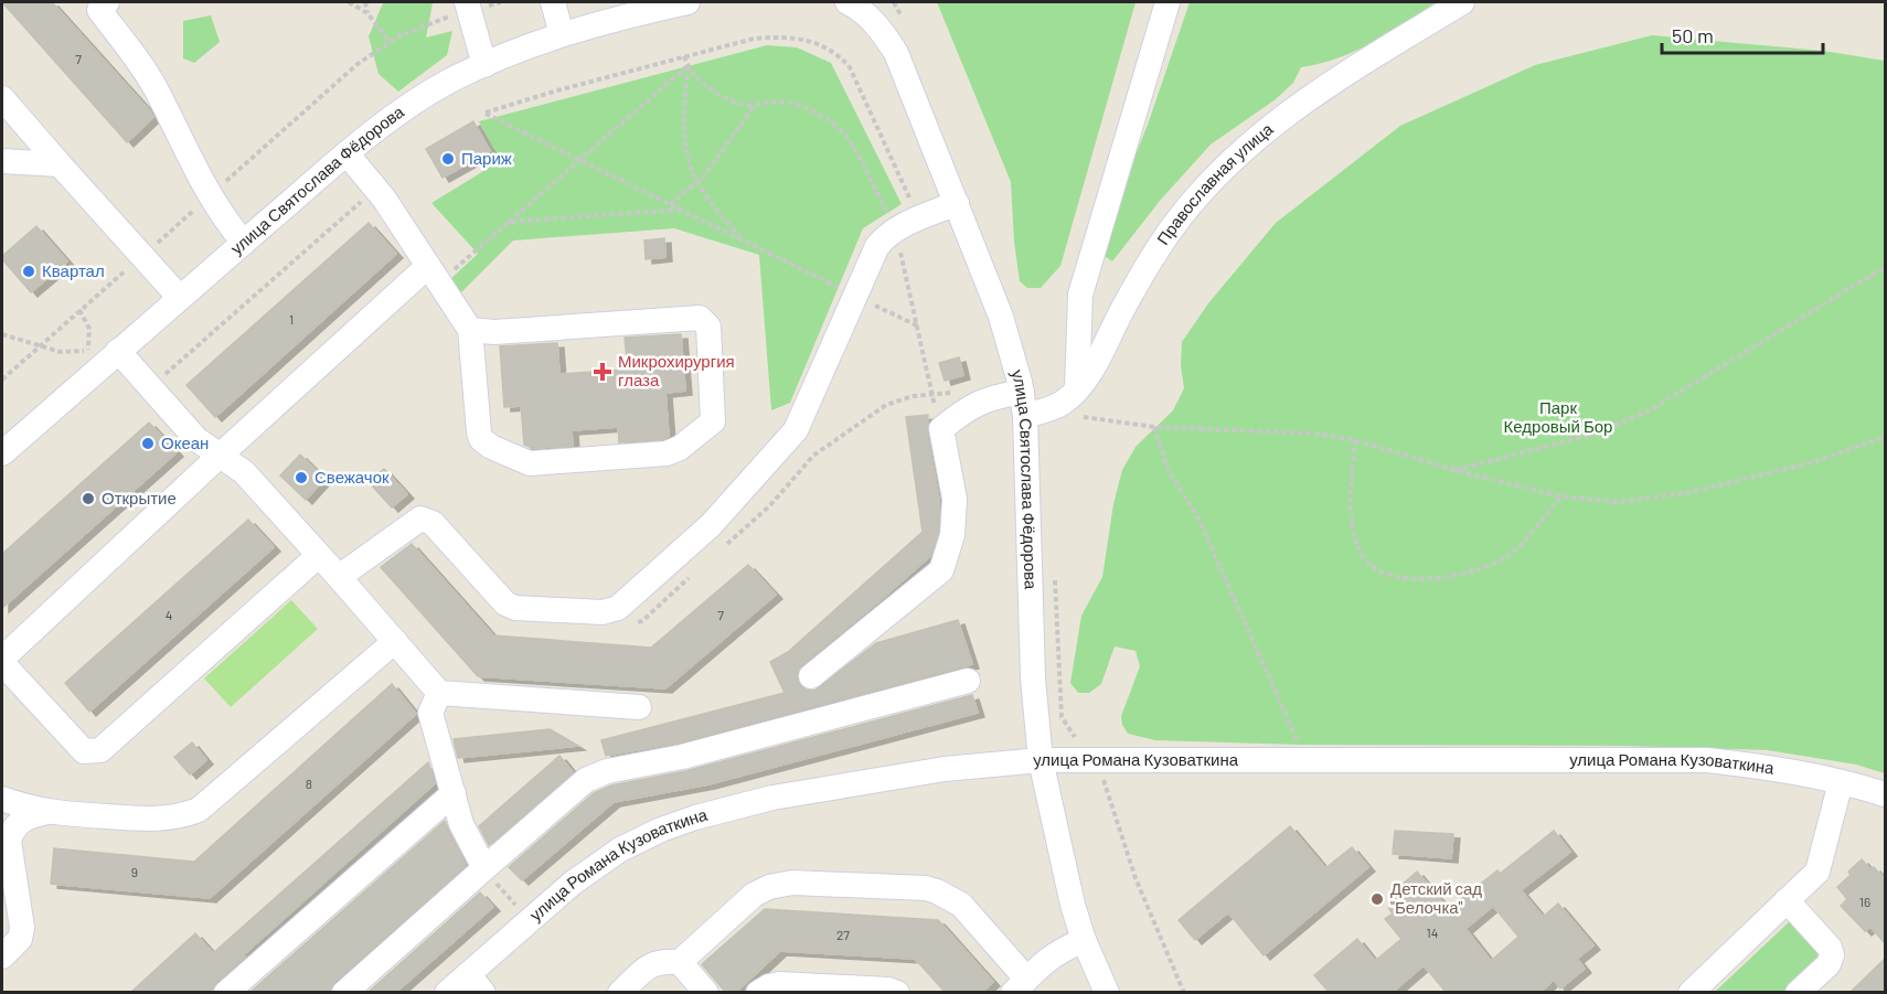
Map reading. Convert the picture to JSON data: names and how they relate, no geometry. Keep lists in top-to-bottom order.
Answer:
{
  "streets": {
    "street": ["улица Святослава Фёдорова", "Православная улица", "улица Романа Кузоваткина"]
  },
  "crossings": [
    ["улица Святослава Фёдорова", "Православная улица"],
    ["улица Святослава Фёдорова", "улица Романа Кузоваткина"]
  ],
  "parks": ["Парк Кедровый Бор"],
  "places": {
    "other": [
      "Париж",
      "Квартал",
      "Океан",
      "Свежачок",
      "Открытие",
      "Детский сад \"Белочка\""
    ],
    "health": ["Микрохирургия глаза"]
  },
  "house_numbers": [
    "7",
    "1",
    "4",
    "7",
    "8",
    "9",
    "16",
    "14",
    "27"
  ],
  "scale_bar": "50 m"
}
